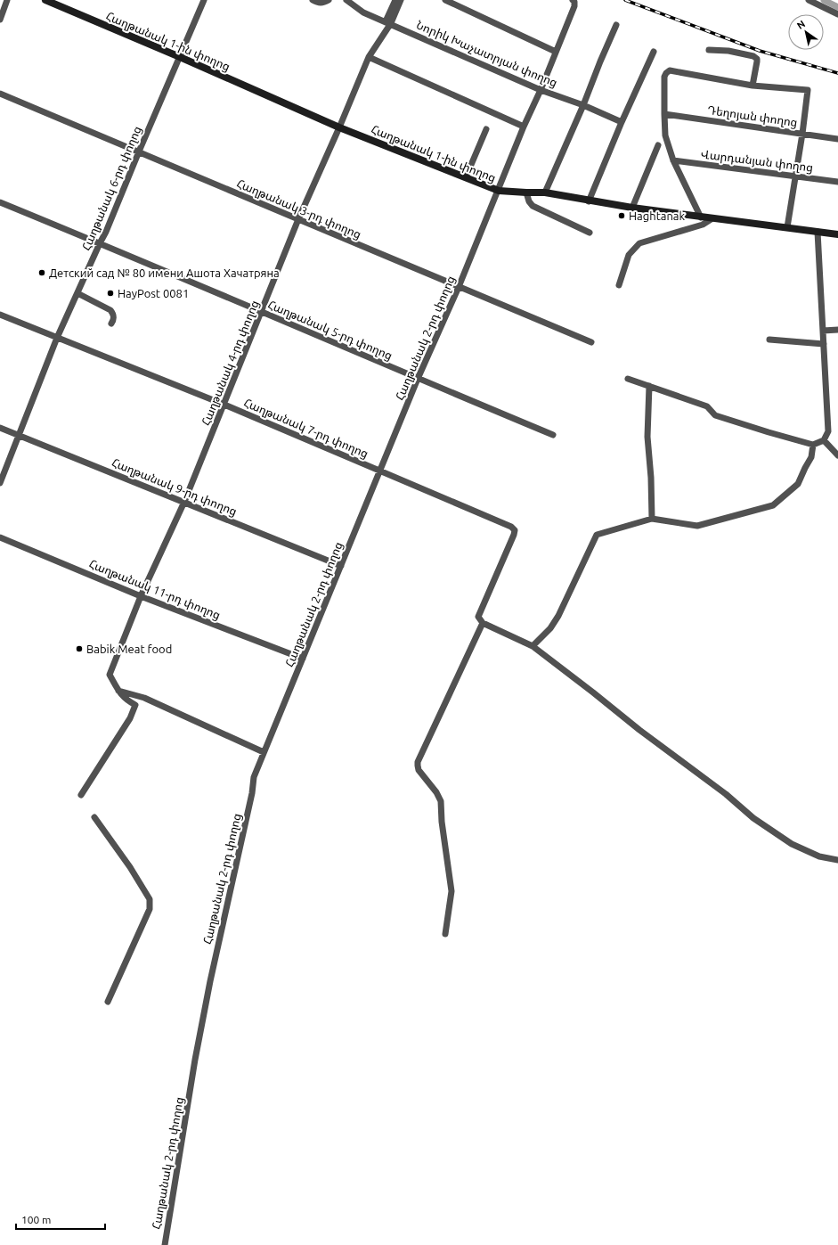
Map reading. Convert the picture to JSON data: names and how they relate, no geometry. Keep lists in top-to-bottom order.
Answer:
{
  "streets": {
    "main road": ["Հաղթանակ 1-ին փողոց"],
    "street": [
      "Նորիկ Խաչատրյան փողոց",
      "Դեղոյան փողոց",
      "Վարդանյան փողոց",
      "Հաղթանակ 6-րդ փողոց",
      "Հաղթանակ 3-րդ փողոց",
      "Հաղթանակ 5-րդ փողոց",
      "Հաղթանակ 2-րդ փողոց",
      "Հաղթանակ 4-րդ փողոց",
      "Հաղթանակ 7-րդ փողոց",
      "Հաղթանակ 9-րդ փողոց",
      "Հաղթանակ 11-րդ փողոց"
    ]
  },
  "crossings": [
    ["Հաղթանակ 1-ին փողոց", "Հաղթանակ 6-րդ փողոց"],
    ["Հաղթանակ 1-ին փողոց", "Հաղթանակ 2-րդ փողոց"],
    ["Հաղթանակ 1-ին փողոց", "Հաղթանակ 4-րդ փողոց"],
    ["Նորիկ Խաչատրյան փողոց", "Հաղթանակ 2-րդ փողոց"],
    ["Նորիկ Խաչատրյան փողոց", "Հաղթանակ 4-րդ փողոց"],
    ["Հաղթանակ 6-րդ փողոց", "Հաղթանակ 3-րդ փողոց"],
    ["Հաղթանակ 6-րդ փողոց", "Հաղթանակ 5-րդ փողոց"],
    ["Հաղթանակ 6-րդ փողոց", "Հաղթանակ 7-րդ փողոց"],
    ["Հաղթանակ 6-րդ փողոց", "Հաղթանակ 9-րդ փողոց"],
    ["Հաղթանակ 3-րդ փողոց", "Հաղթանակ 2-րդ փողոց"],
    ["Հաղթանակ 3-րդ փողոց", "Հաղթանակ 4-րդ փողոց"],
    ["Հաղթանակ 5-րդ փողոց", "Հաղթանակ 2-րդ փողոց"],
    ["Հաղթանակ 5-րդ փողոց", "Հաղթանակ 4-րդ փողոց"],
    ["Հաղթանակ 2-րդ փողոց", "Հաղթանակ 7-րդ փողոց"],
    ["Հաղթանակ 2-րդ փողոց", "Հաղթանակ 9-րդ փողոց"],
    ["Հաղթանակ 2-րդ փողոց", "Հաղթանակ 11-րդ փողոց"],
    ["Հաղթանակ 4-րդ փողոց", "Հաղթանակ 7-րդ փողոց"],
    ["Հաղթանակ 4-րդ փողոց", "Հաղթանակ 9-րդ փողոց"],
    ["Հաղթանակ 4-րդ փողոց", "Հաղթանակ 11-րդ փողոց"]
  ],
  "places": [
    "Haghtanak",
    "Детский сад № 80 имени Ашота Хачатряна",
    "HayPost 0081",
    "Babik Meat food"
  ],
  "scale_bar": "100 m",
  "north": "top left"
}
